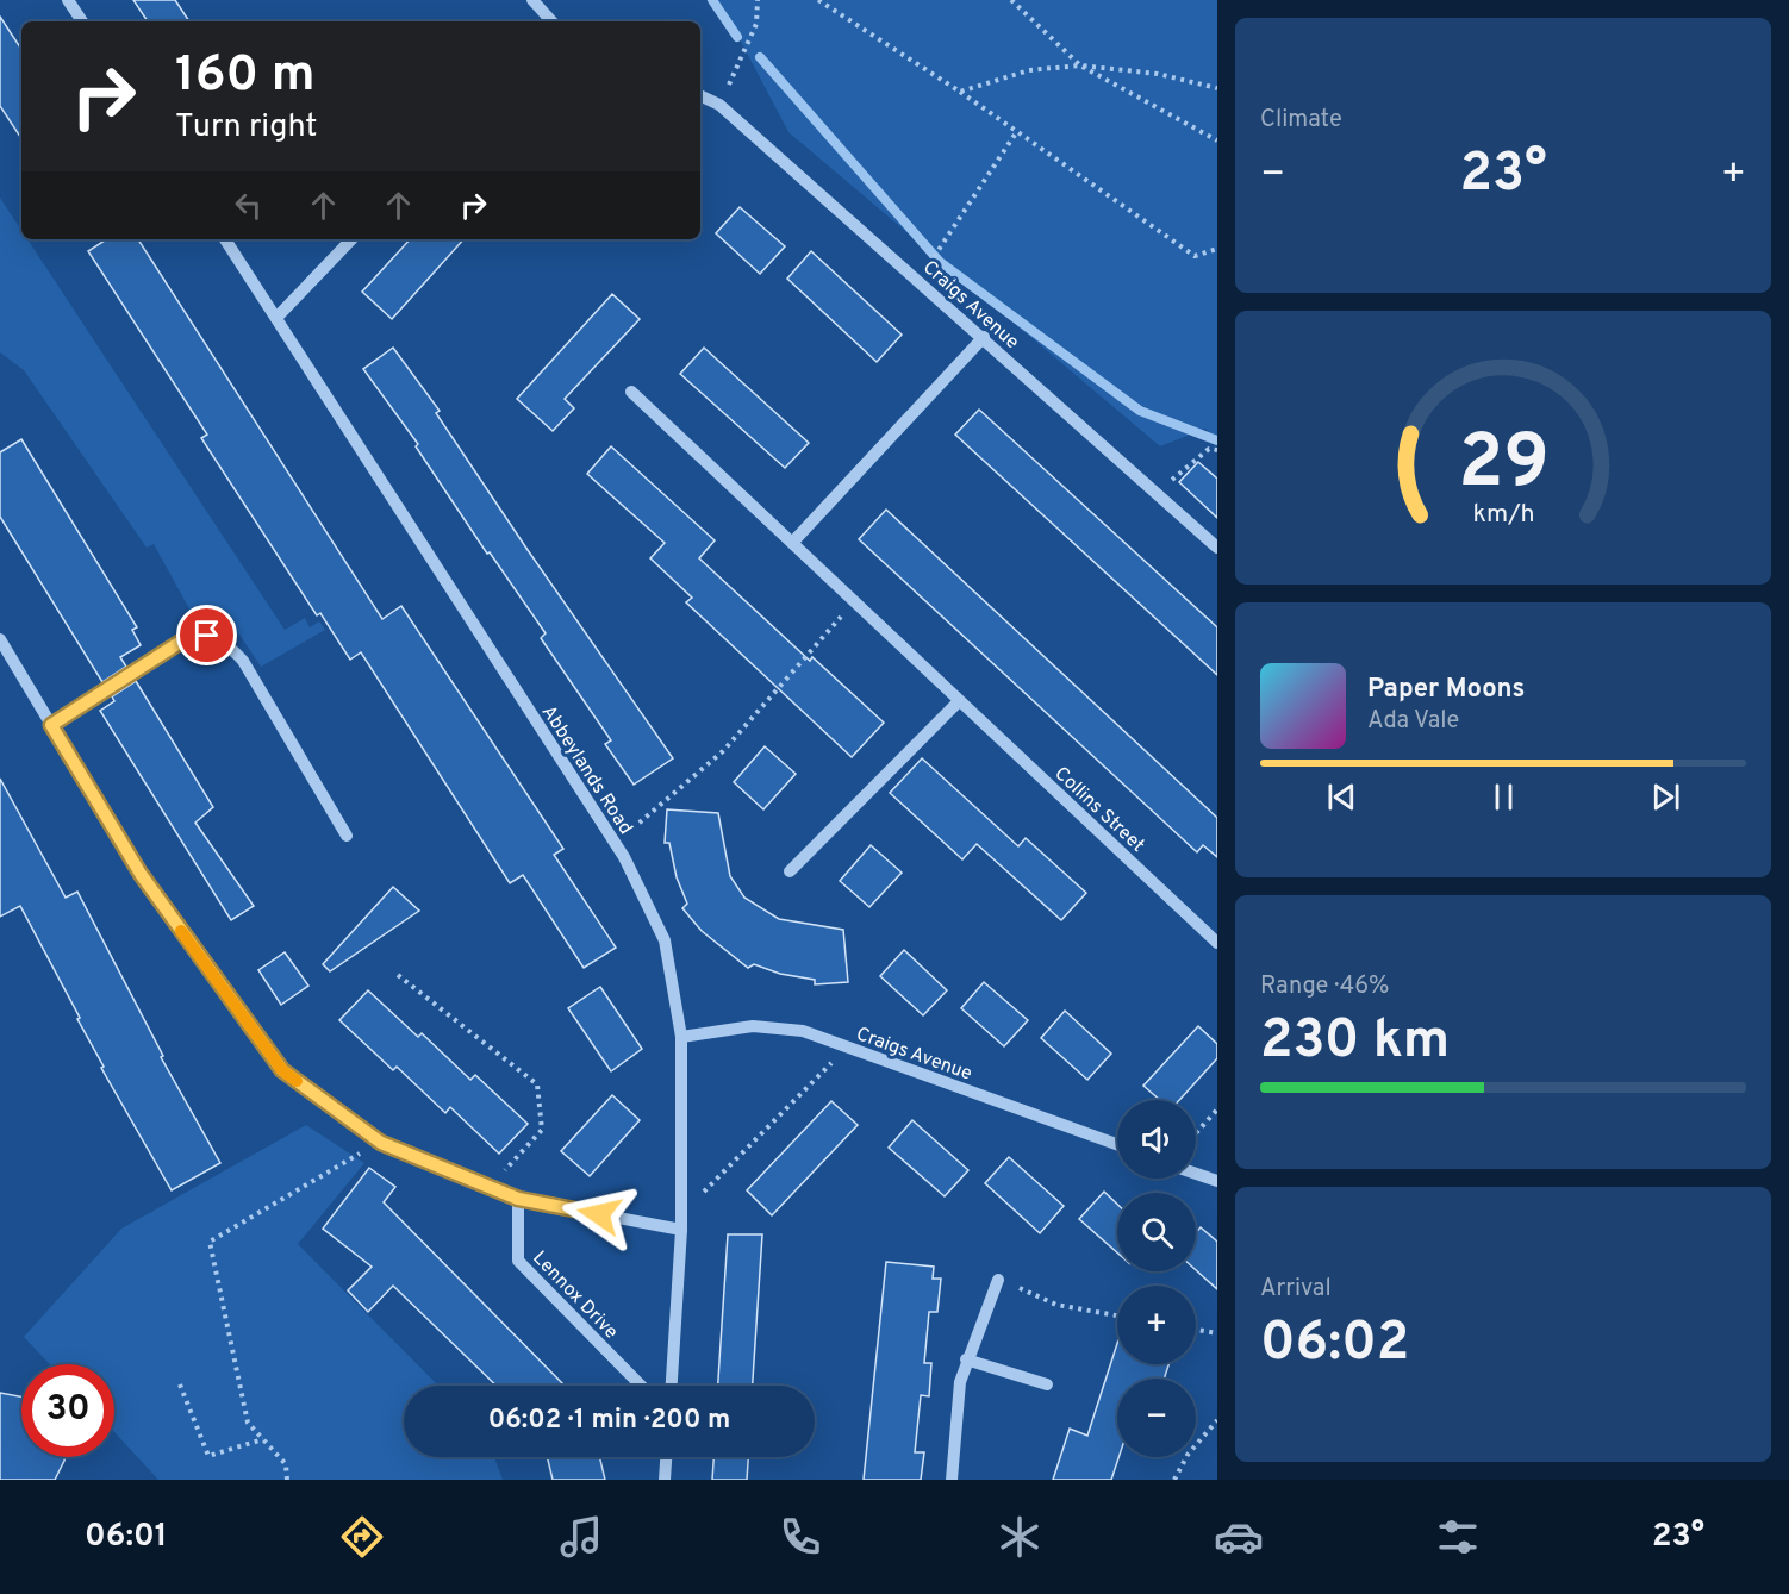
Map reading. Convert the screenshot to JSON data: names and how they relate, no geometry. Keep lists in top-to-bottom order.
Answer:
{
  "streets": {
    "street": [
      "Craigs Avenue",
      "Abbeylands Road",
      "Collins Street",
      "Lennox Drive"
    ]
  },
  "crossings": [
    ["Craigs Avenue", "Abbeylands Road"]
  ],
  "page": {
    "tile": [
      "Climate",
      ["Range · 46%", "230 km"],
      ["Arrival", "06:02"]
    ],
    "turn": ["160 m", "Turn right"],
    "heat": ["−", "23°", "+"],
    "song": ["Paper Moons", "Ada Vale"],
    "map_buttons": ["+", "−"],
    "limit": "30",
    "trip": "06:02 · 1 min · 200 m",
    "tabs": ["06:01", "23°"],
    "gauge": ["29", "km/h"]
  }
}
